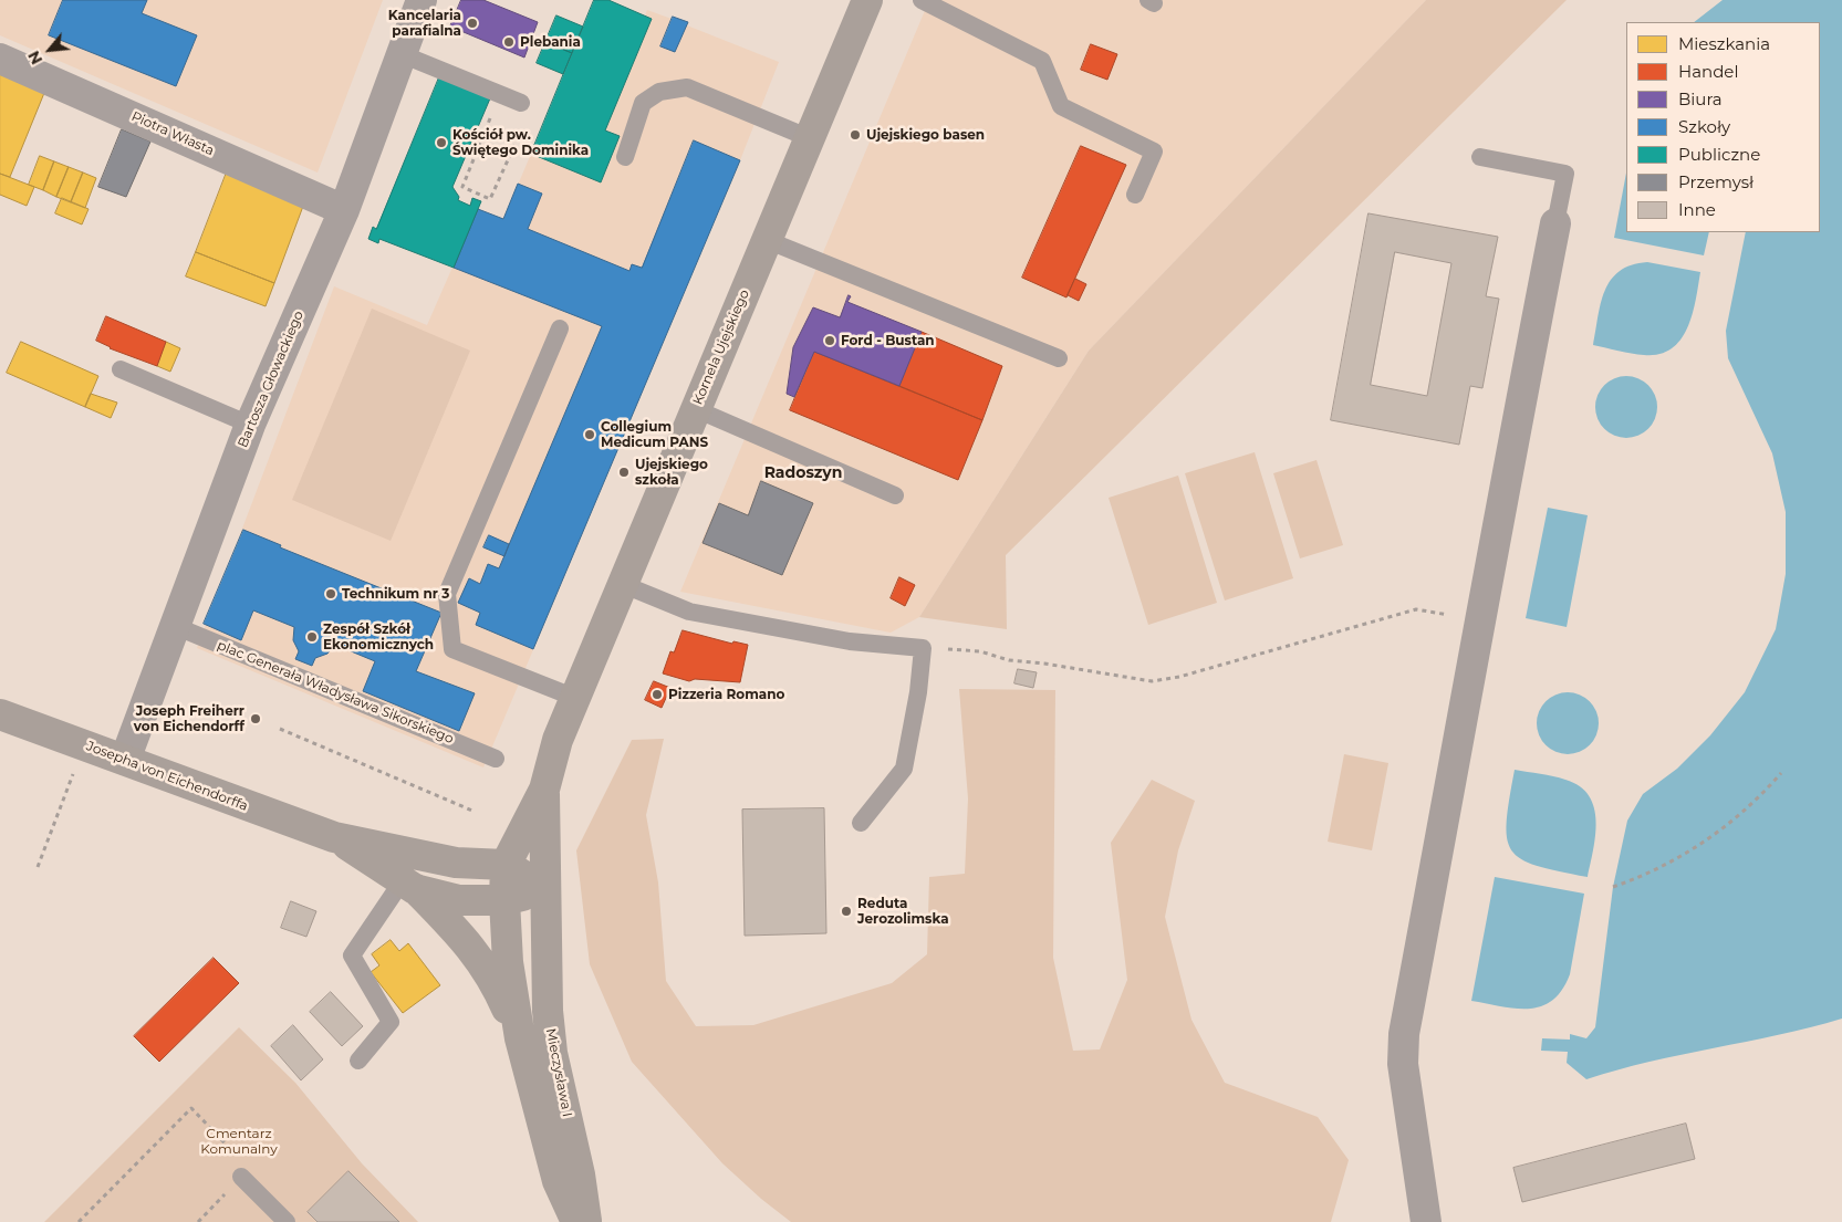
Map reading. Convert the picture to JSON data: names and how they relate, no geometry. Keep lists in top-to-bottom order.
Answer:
{
  "streets": {
    "main road": ["Kornela Ujejskiego", "Josepha von Eichendorffa", "Mieczysława I"],
    "street": ["Piotra Własta", "Bartosza Głowackiego"],
    "lane": ["plac Generała Władysława Sikorskiego"]
  },
  "crossings": [
    ["Piotra Własta", "Bartosza Głowackiego"],
    ["Kornela Ujejskiego", "Josepha von Eichendorffa"],
    ["Kornela Ujejskiego", "Mieczysława I"],
    ["Bartosza Głowackiego", "plac Generała Władysława Sikorskiego"],
    ["Bartosza Głowackiego", "Josepha von Eichendorffa"],
    ["Josepha von Eichendorffa", "Mieczysława I"]
  ],
  "districts": ["Radoszyn"],
  "parks": ["Cmentarz Komunalny"],
  "places": [
    "Kancelaria parafialna",
    "Plebania",
    "Ujejskiego basen",
    "Kościół pw. Świętego Dominika",
    "Ford - Bustan",
    "Collegium Medicum PANS",
    "Ujejskiego szkoła",
    "Technikum nr 3",
    "Zespół Szkół Ekonomicznych",
    "Pizzeria Romano",
    "Joseph Freiherr von Eichendorff",
    "Reduta Jerozolimska"
  ],
  "legend": [
    "Mieszkania",
    "Handel",
    "Biura",
    "Szkoły",
    "Publiczne",
    "Przemysł",
    "Inne"
  ],
  "north": "bottom left"
}
